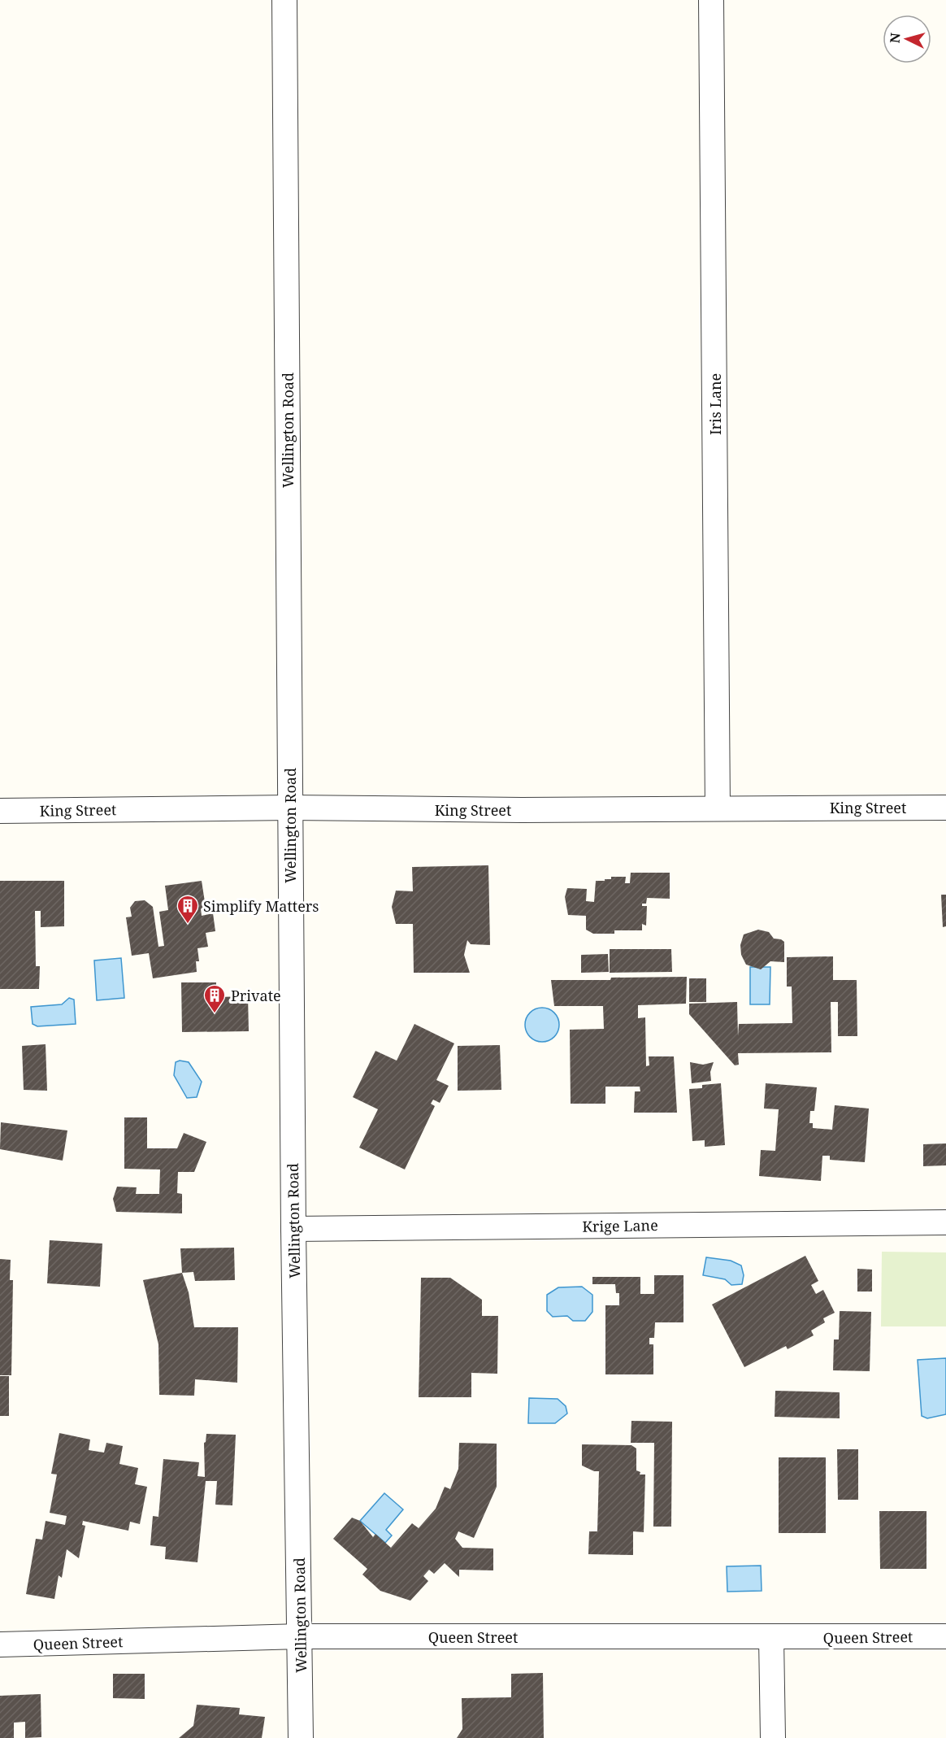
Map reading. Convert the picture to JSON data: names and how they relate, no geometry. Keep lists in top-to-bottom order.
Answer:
{
  "streets": {
    "street": [
      "Iris Lane",
      "Wellington Road",
      "King Street",
      "Krige Lane",
      "Queen Street"
    ]
  },
  "crossings": [
    ["Iris Lane", "King Street"],
    ["Wellington Road", "King Street"],
    ["Wellington Road", "Krige Lane"],
    ["Wellington Road", "Queen Street"]
  ],
  "places": {
    "building": ["Simplify Matters", "Private"]
  },
  "north": "left"
}
